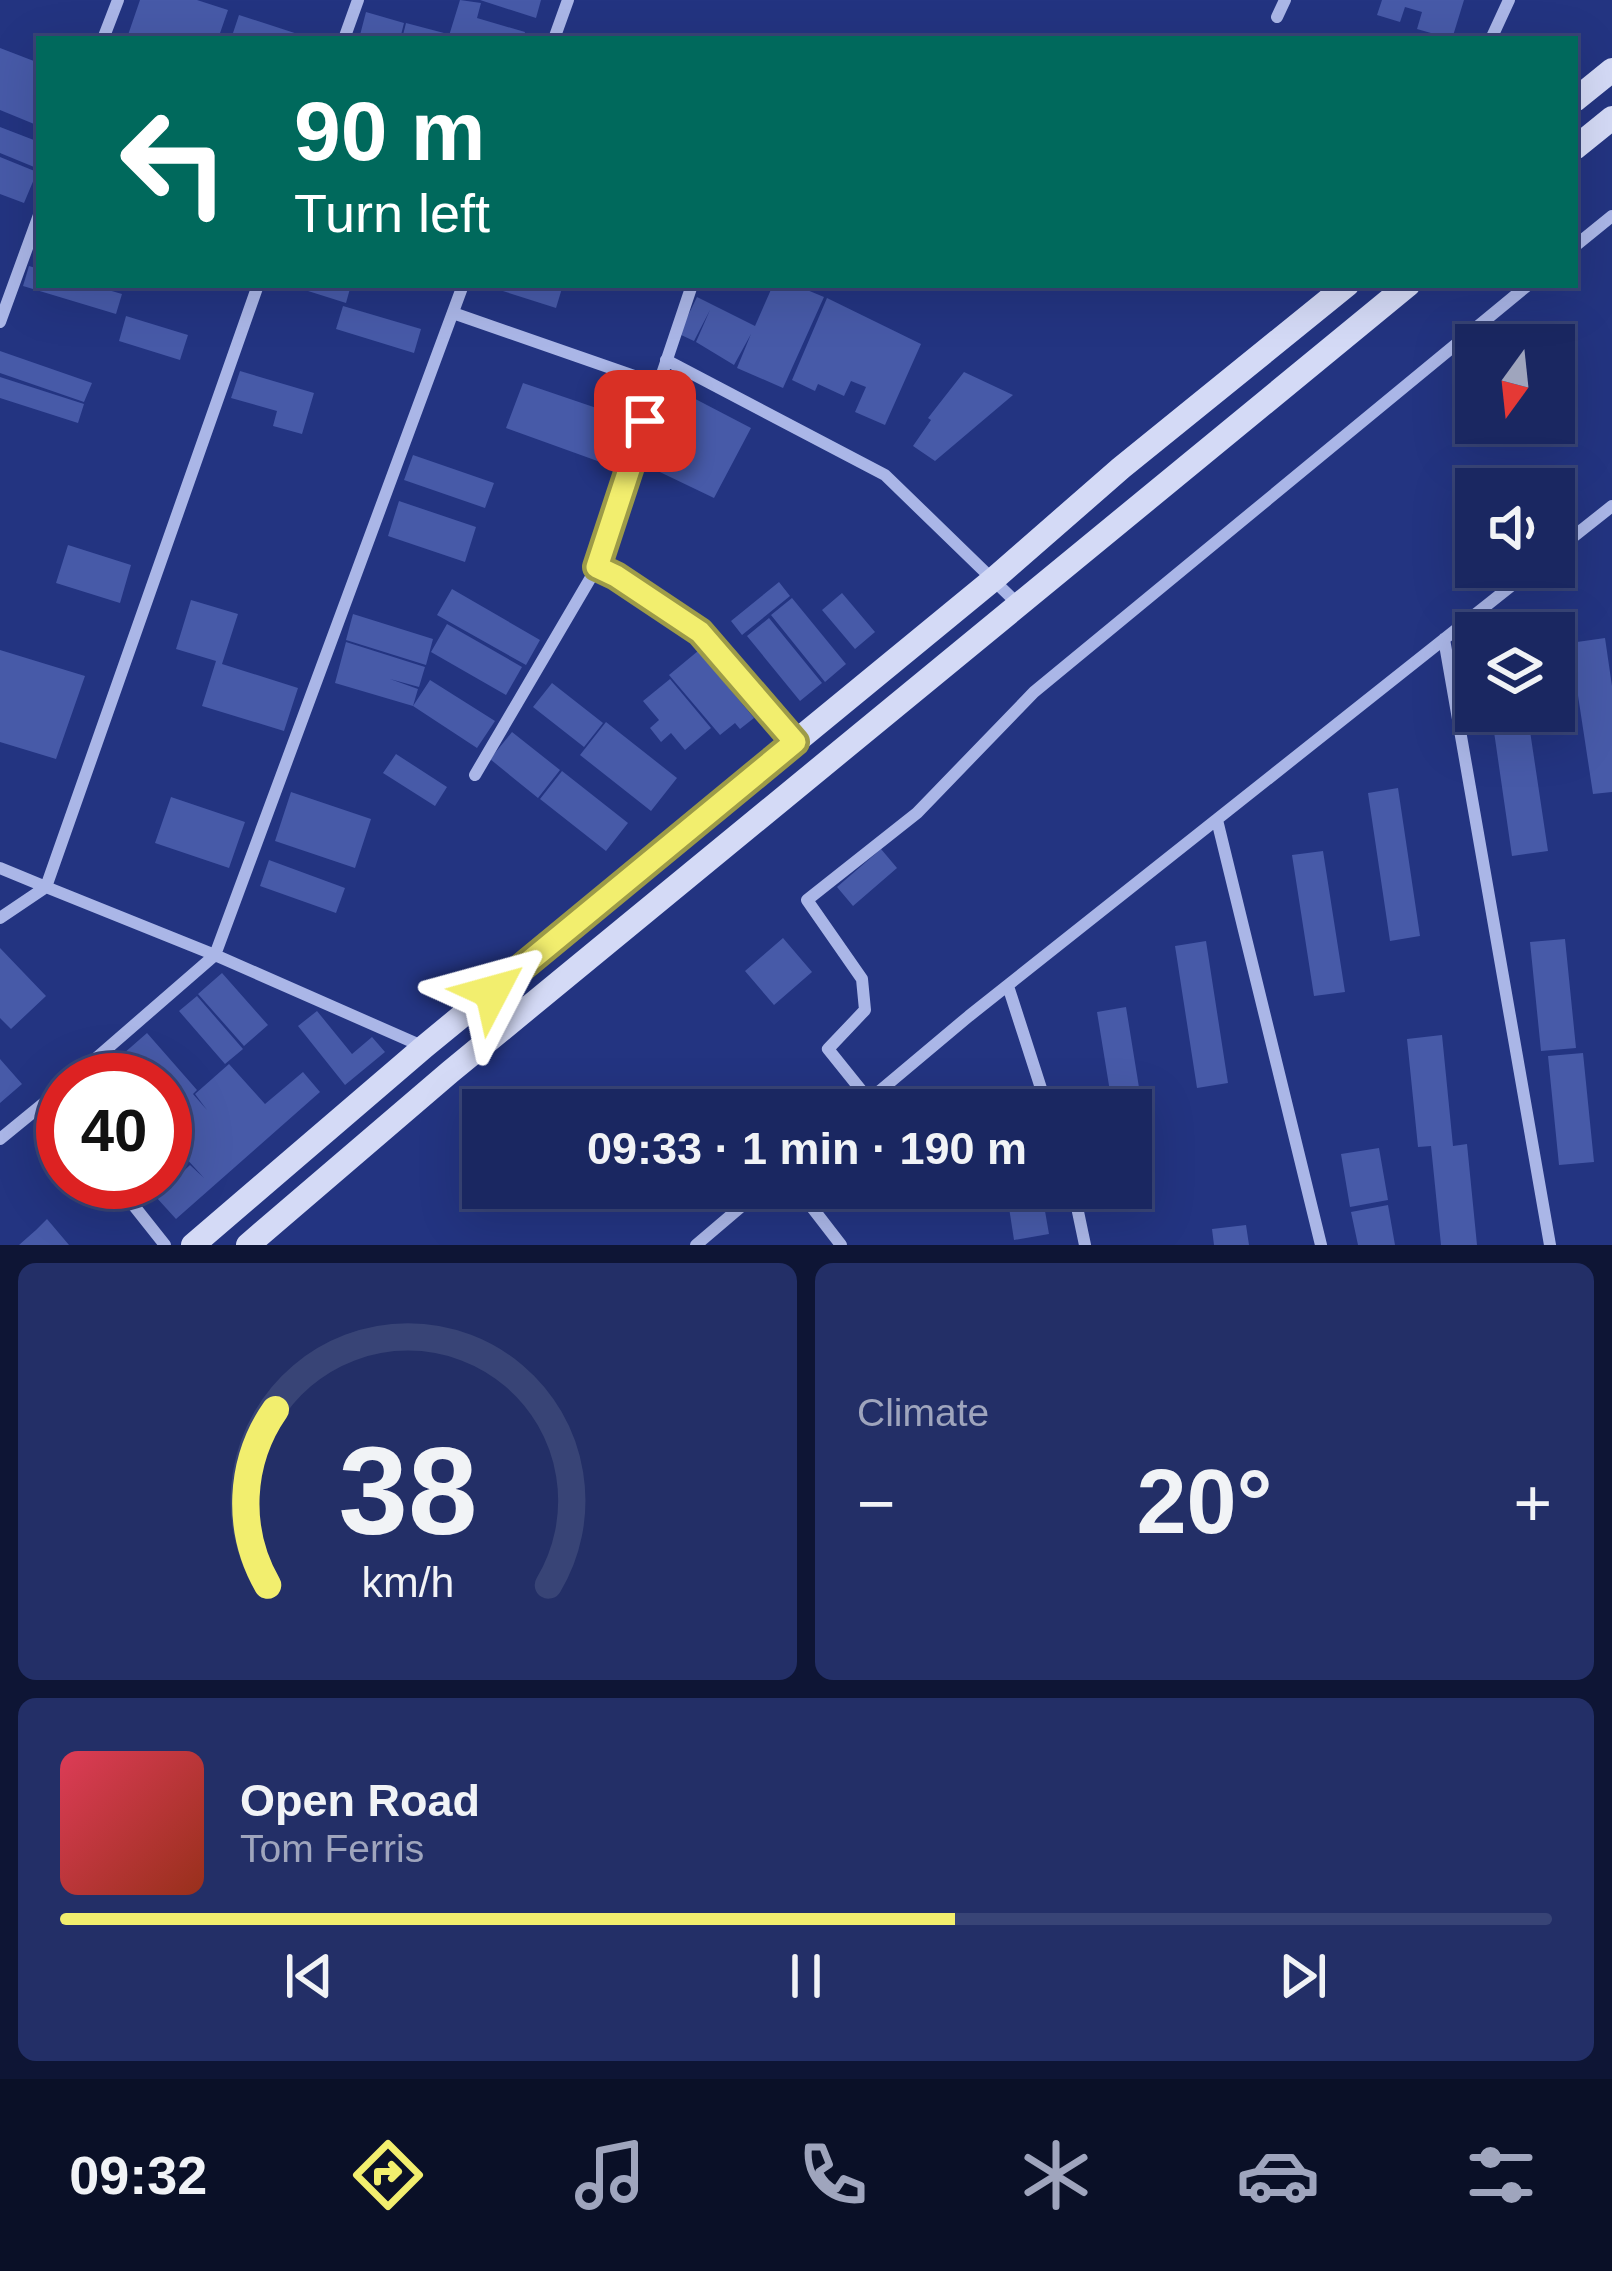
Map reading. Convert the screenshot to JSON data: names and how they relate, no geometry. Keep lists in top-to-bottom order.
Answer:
{
  "north": "bottom",
  "page": {
    "turn": ["90 m", "Turn left"],
    "limit": "40",
    "trip": "09:33 · 1 min · 190 m",
    "tile": "Climate",
    "heat": ["−", "20°", "+"],
    "song": ["Open Road", "Tom Ferris"],
    "tabs": "09:32",
    "gauge": ["38", "km/h"]
  }
}
